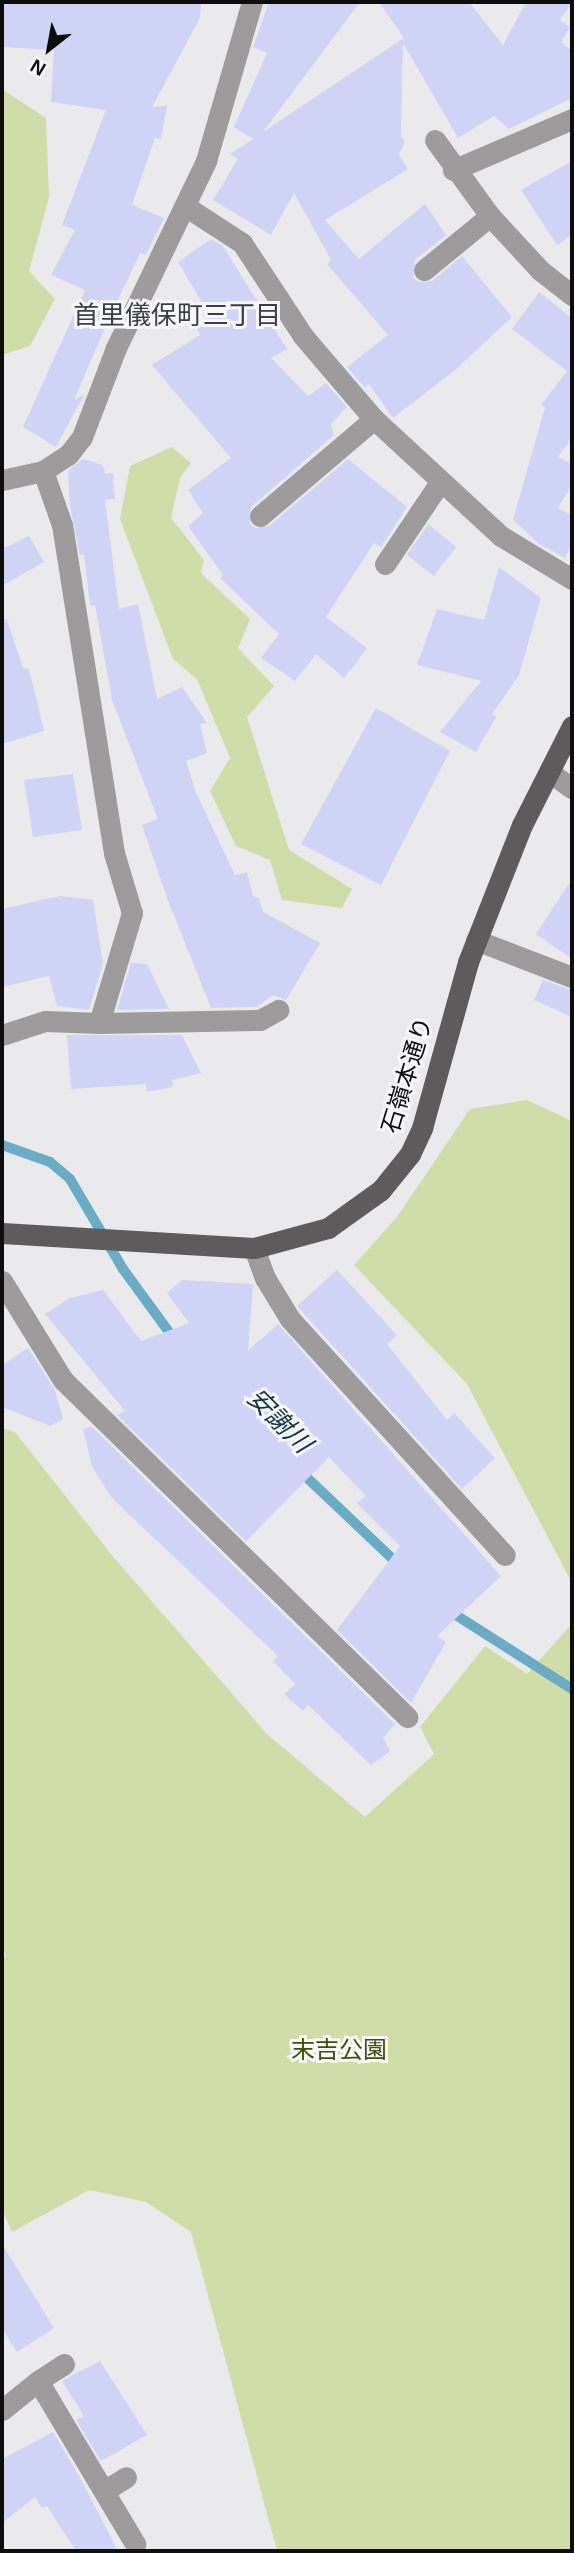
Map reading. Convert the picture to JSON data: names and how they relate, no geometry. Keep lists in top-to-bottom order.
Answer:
{
  "streets": {
    "main road": ["石嶺本通り"]
  },
  "districts": ["首里儀保町三丁目"],
  "water": ["安謝川"],
  "parks": ["末吉公園"],
  "north": "bottom left"
}
